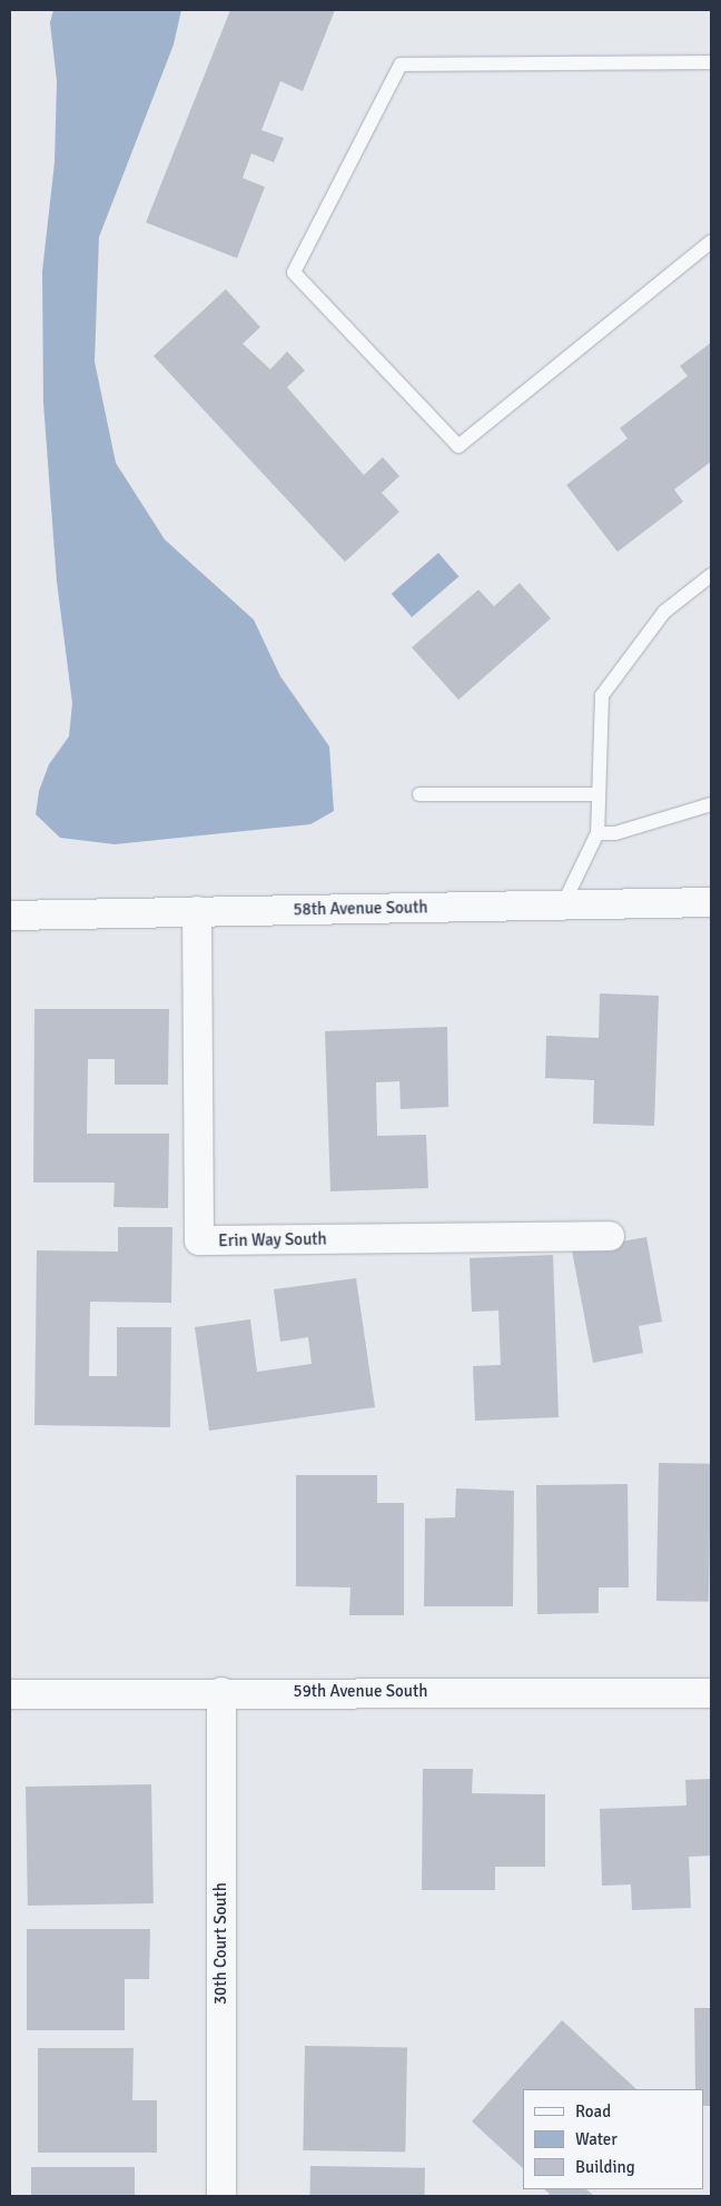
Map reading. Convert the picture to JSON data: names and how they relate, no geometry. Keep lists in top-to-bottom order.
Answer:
{
  "streets": {
    "street": [
      "58th Avenue South",
      "Erin Way South",
      "59th Avenue South",
      "30th Court South"
    ]
  },
  "crossings": [
    ["58th Avenue South", "Erin Way South"],
    ["59th Avenue South", "30th Court South"]
  ],
  "legend": ["Road", "Water", "Building"]
}
